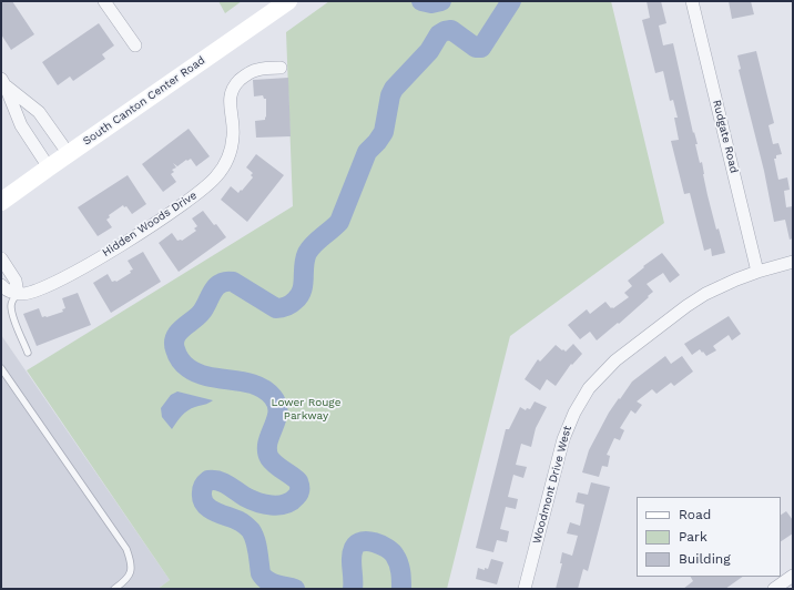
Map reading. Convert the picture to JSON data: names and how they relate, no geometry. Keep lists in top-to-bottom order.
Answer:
{
  "streets": {
    "main road": ["South Canton Center Road"],
    "street": ["Rudgate Road", "Hidden Woods Drive", "Woodmont Drive West"]
  },
  "crossings": [
    ["Rudgate Road", "Woodmont Drive West"]
  ],
  "parks": ["Lower Rouge Parkway"],
  "legend": ["Road", "Park", "Building"]
}
